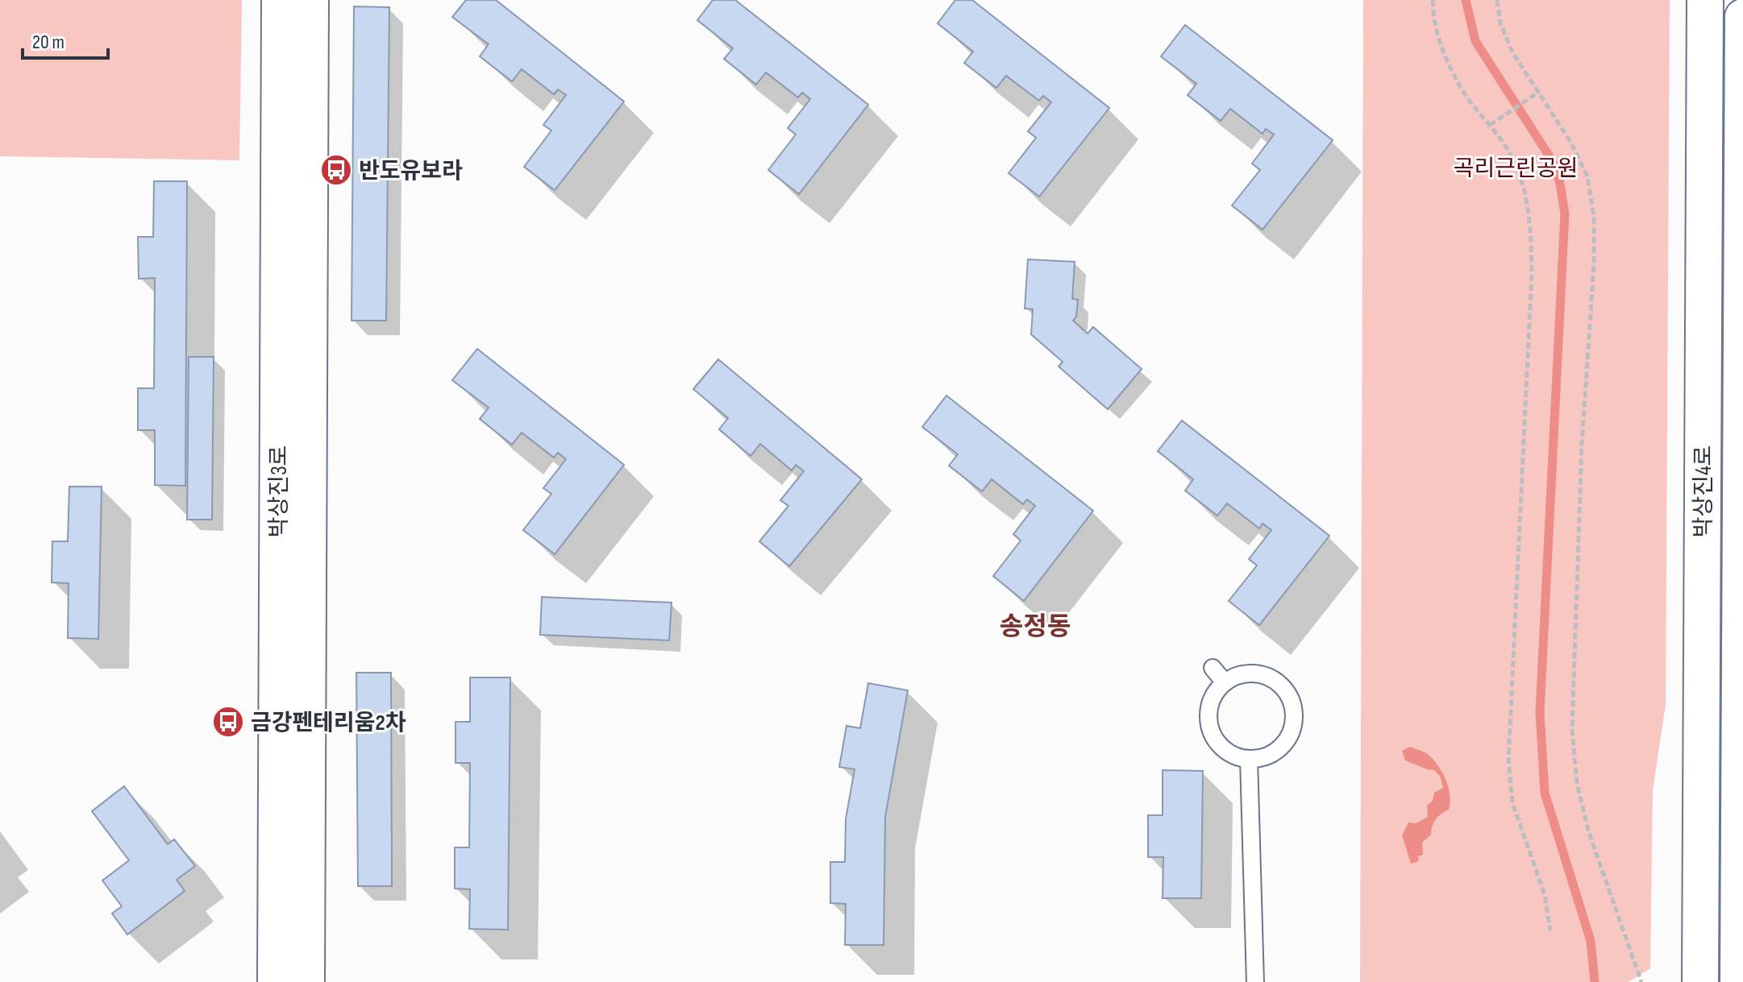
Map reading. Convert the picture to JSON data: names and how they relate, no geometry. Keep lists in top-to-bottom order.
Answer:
{
  "streets": {
    "street": ["박상진3로", "박상진4로"]
  },
  "districts": ["송정동"],
  "parks": ["곡리근린공원"],
  "places": {
    "bus stop": ["반도유보라", "금강펜테리움2차"]
  },
  "scale_bar": "20 m"
}
